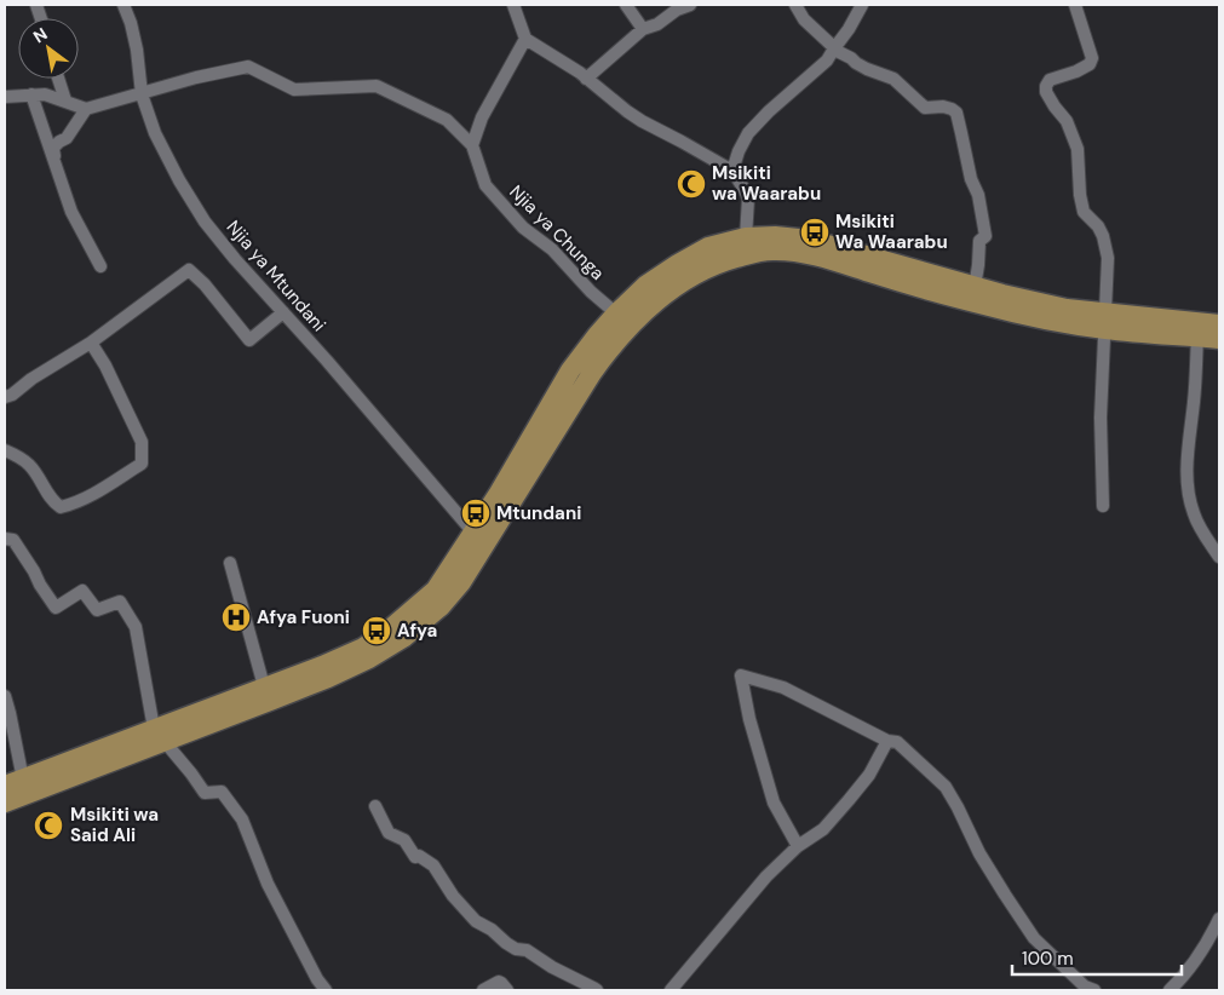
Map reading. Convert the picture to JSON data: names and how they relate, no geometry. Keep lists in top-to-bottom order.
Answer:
{
  "streets": {
    "street": ["Njia ya Chunga", "Njia ya Mtundani"]
  },
  "places": {
    "mosque": ["Msikiti wa Waarabu", "Msikiti wa Said Ali"],
    "bus stop": ["Msikiti Wa Waarabu", "Mtundani", "Afya"],
    "hospital": ["Afya Fuoni"]
  },
  "scale_bar": "100 m",
  "north": "top left"
}
